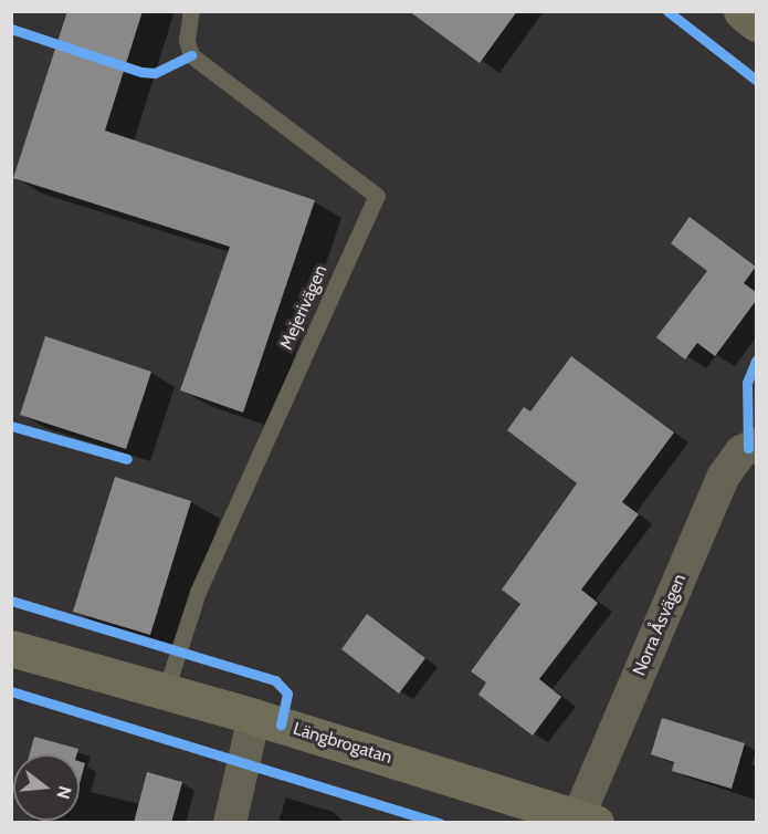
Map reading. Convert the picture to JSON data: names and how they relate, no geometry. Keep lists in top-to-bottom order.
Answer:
{
  "streets": {
    "street": ["Norra Åsvägen", "Längbrogatan"],
    "lane": ["Mejerivägen"]
  },
  "crossings": [
    ["Mejerivägen", "Längbrogatan"],
    ["Norra Åsvägen", "Längbrogatan"]
  ],
  "north": "right"
}
